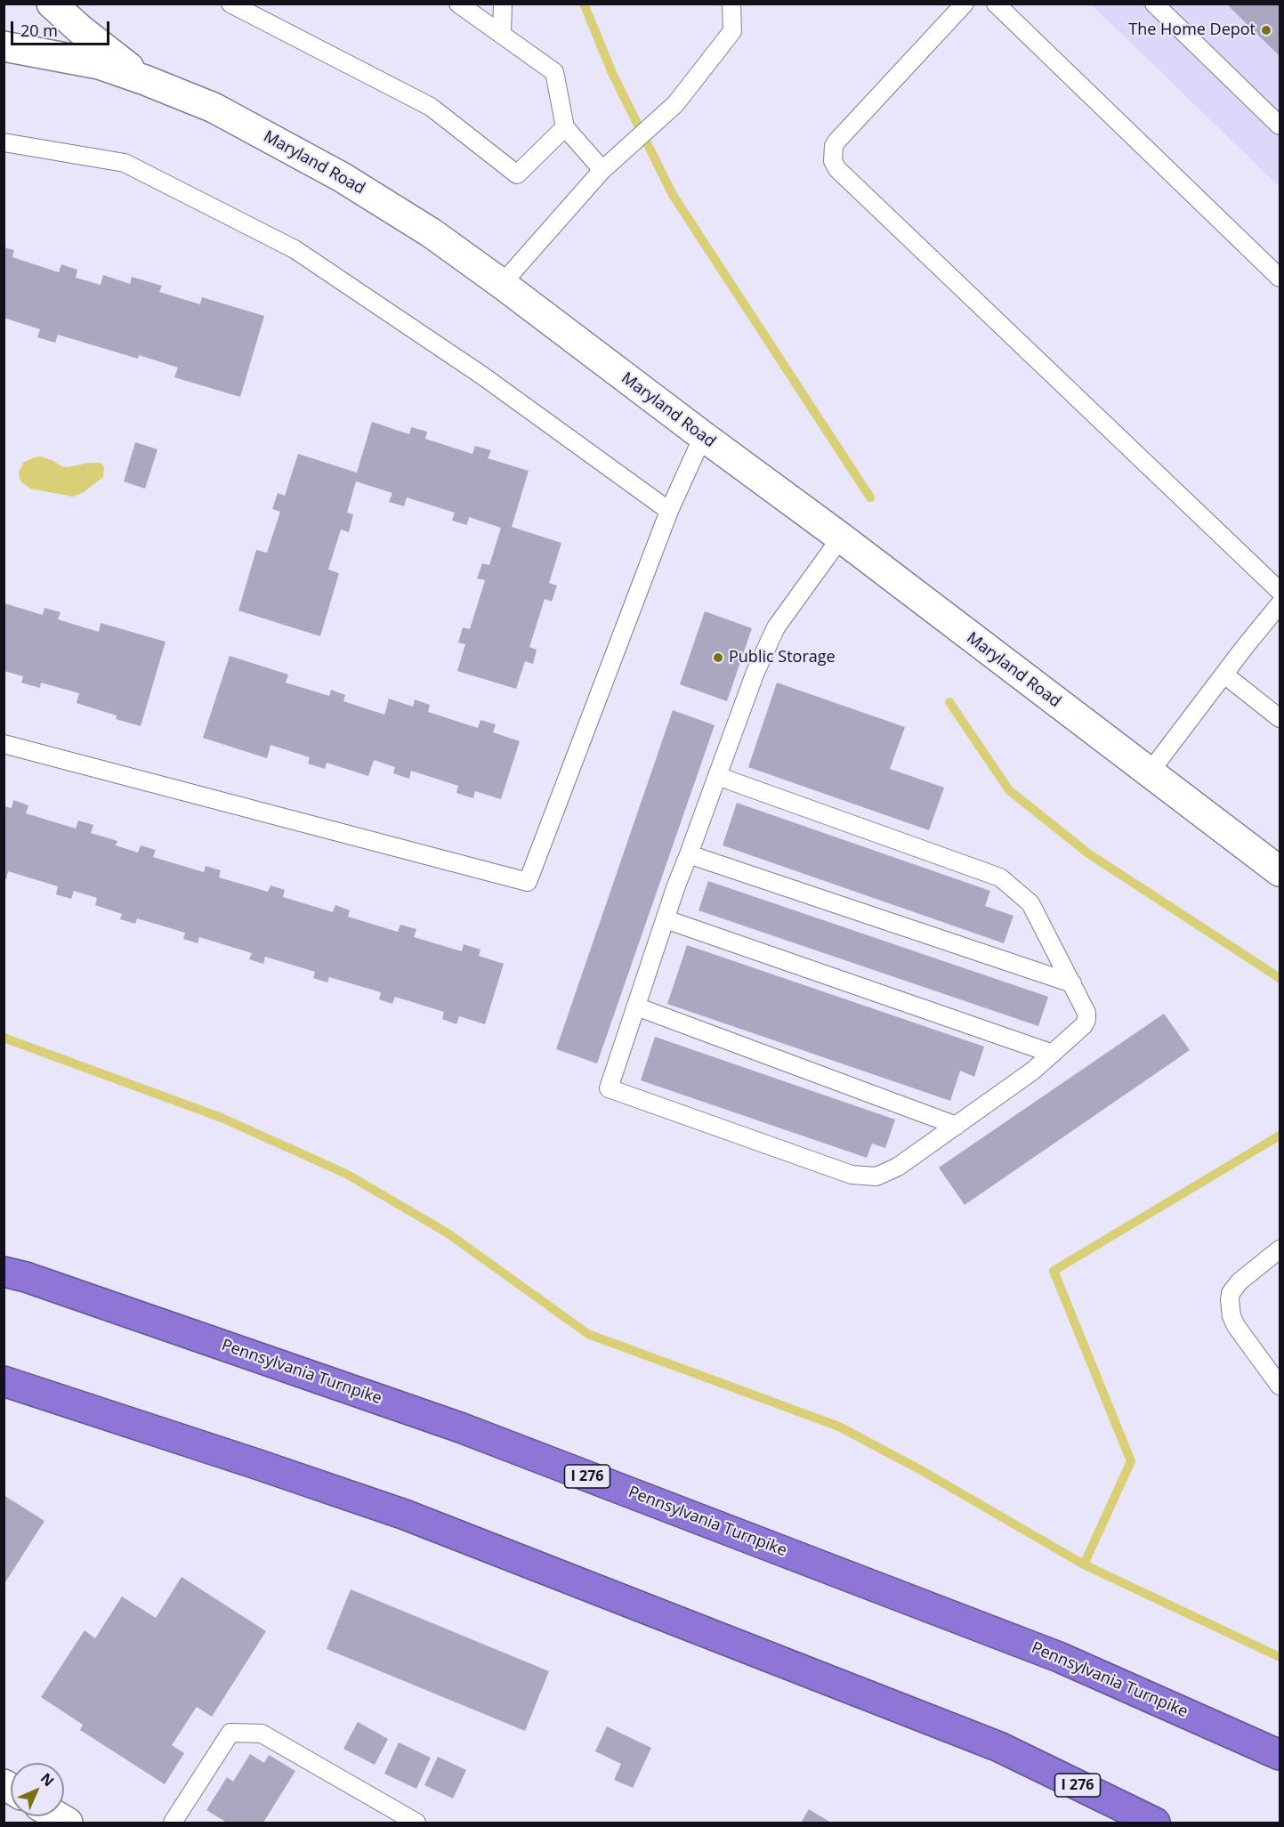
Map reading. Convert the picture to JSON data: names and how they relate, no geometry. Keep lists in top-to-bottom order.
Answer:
{
  "streets": {
    "highway": ["Pennsylvania Turnpike", "I 276"],
    "street": ["Maryland Road"]
  },
  "places": ["The Home Depot", "Public Storage"],
  "scale_bar": "20 m",
  "north": "top right"
}
